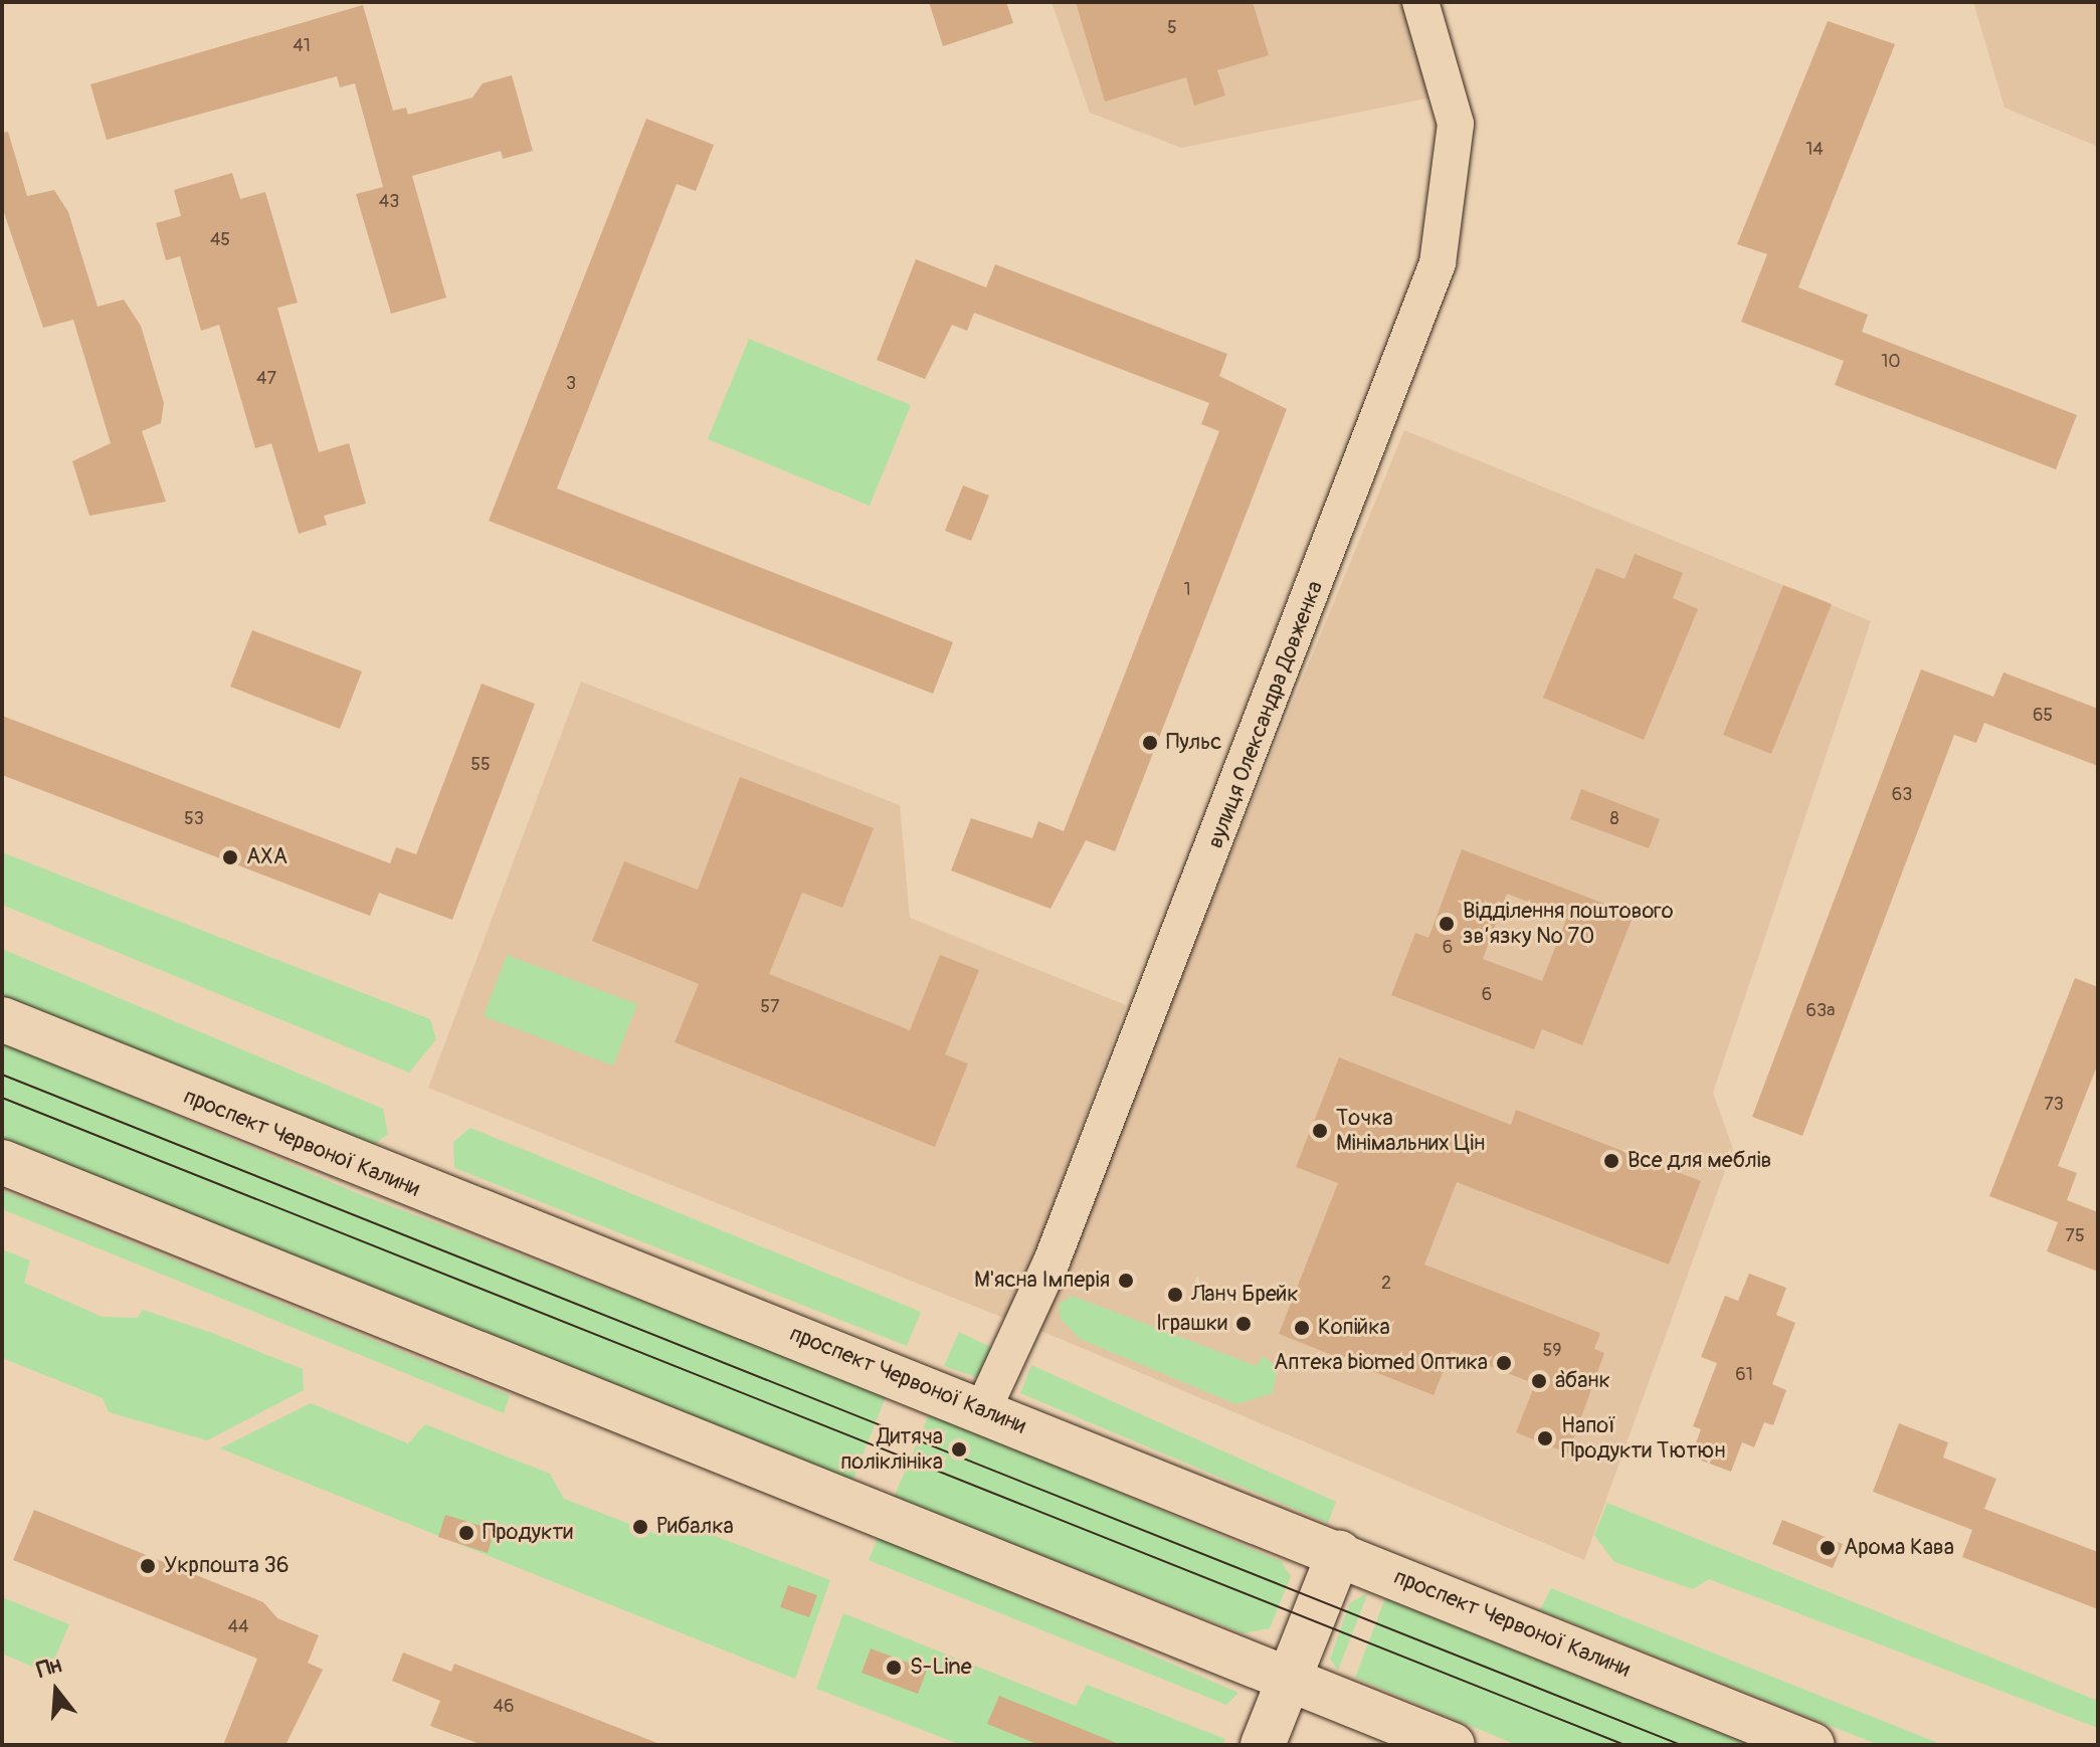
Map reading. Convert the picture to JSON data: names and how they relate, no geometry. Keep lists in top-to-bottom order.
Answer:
{
  "streets": {
    "main road": ["проспект Червоної Калини"],
    "street": ["вулиця Олександра Довженка"]
  },
  "crossings": [
    ["вулиця Олександра Довженка", "проспект Червоної Калини"]
  ],
  "places": [
    "Пульс",
    "AXA",
    "Відділення поштового зв’язку № 70",
    "Точка Мінімальних Цін",
    "Все для меблів",
    "М'ясна Імперія",
    "Ланч Брейк",
    "Іграшки",
    "Копійка",
    "Аптека biomed Оптика",
    "а̀банк",
    "Напої Продукти Тютюн",
    "Дитяча поліклініка",
    "Рибалка",
    "Продукти",
    "Арома Кава",
    "Укрпошта 36",
    "S-Line"
  ],
  "house_numbers": [
    "5",
    "41",
    "14",
    "43",
    "45",
    "10",
    "47",
    "3",
    "1",
    "65",
    "55",
    "63",
    "53",
    "8",
    "6",
    "6",
    "57",
    "63а",
    "73",
    "75",
    "2",
    "59",
    "61",
    "44",
    "46"
  ],
  "north": "top"
}
